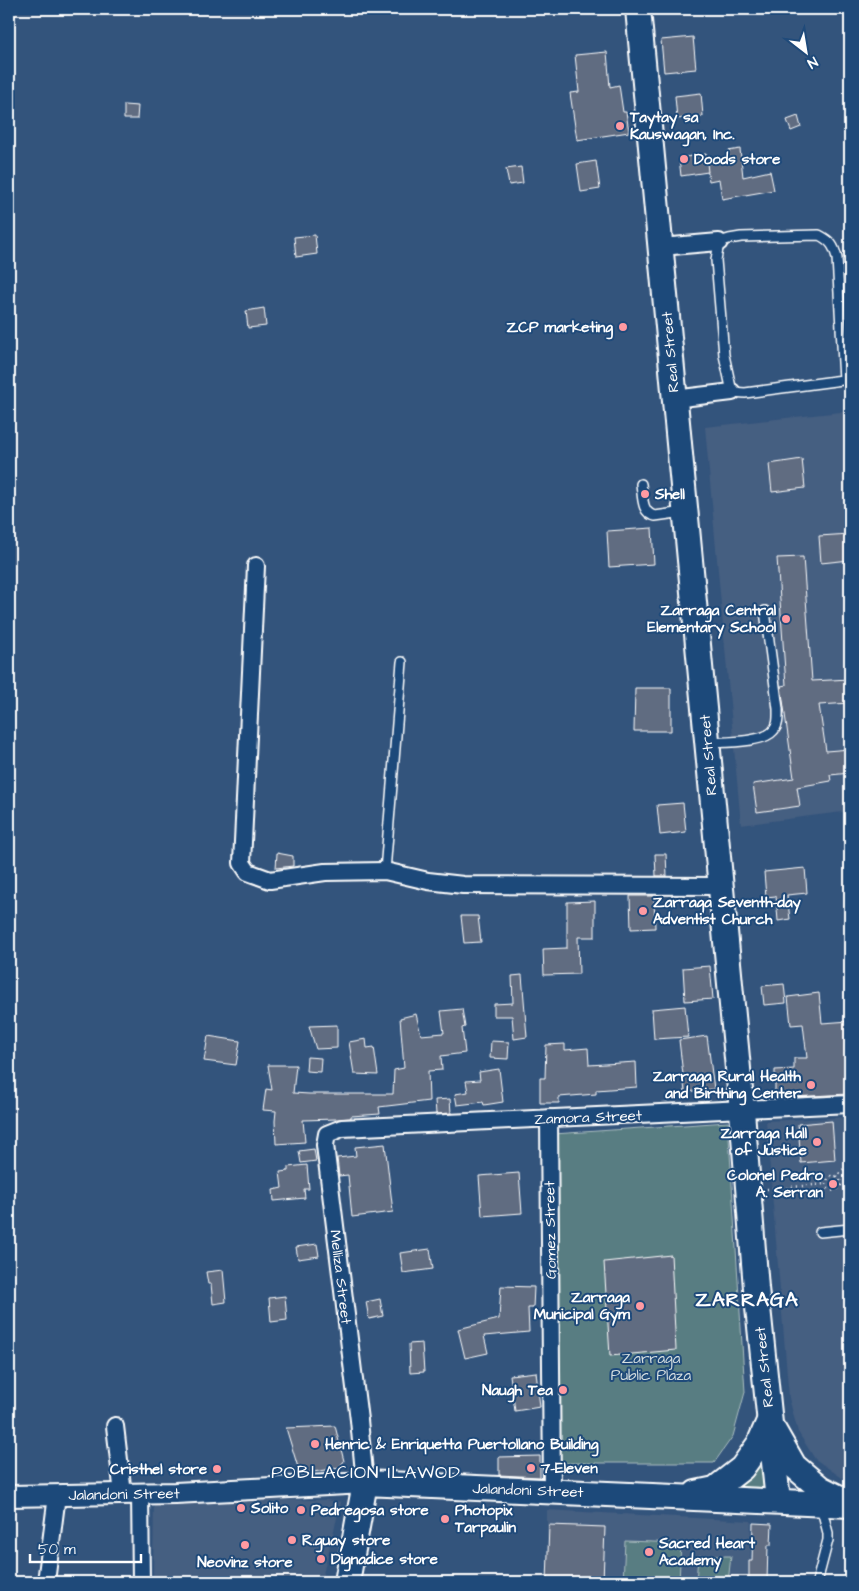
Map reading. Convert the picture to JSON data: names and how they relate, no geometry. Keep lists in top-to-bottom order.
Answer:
{
  "streets": {
    "main road": ["Real Street", "Jalandoni Street"],
    "street": ["Zamora Street", "Gomez Street", "Melliza Street"]
  },
  "crossings": [
    ["Real Street", "Zamora Street"],
    ["Real Street", "Jalandoni Street"],
    ["Zamora Street", "Gomez Street"],
    ["Zamora Street", "Melliza Street"],
    ["Gomez Street", "Jalandoni Street"],
    ["Melliza Street", "Jalandoni Street"]
  ],
  "districts": ["ZARRAGA", "POBLACION ILAWOD"],
  "parks": ["Zarraga Public Plaza"],
  "places": [
    "Taytay sa Kauswagan, Inc.",
    "Doods store",
    "ZCP marketing",
    "Shell",
    "Zarraga Central Elementary School",
    "Zarraga Seventh-day Adventist Church",
    "Zarraga Rural Health and Birthing Center",
    "Zarraga Hall of Justice",
    "Colonel Pedro A. Serran",
    "Zarraga Municipal Gym",
    "Naugh Tea",
    "Henric & Enriquetta Puertollano Building",
    "7-Eleven",
    "Cristhel store",
    "Solito",
    "Pedregosa store",
    "Photopix Tarpaulin",
    "R.guay store",
    "Neovinz store",
    "Sacred Heart Academy",
    "Dignadice store"
  ],
  "scale_bar": "50 m",
  "north": "bottom right"
}
